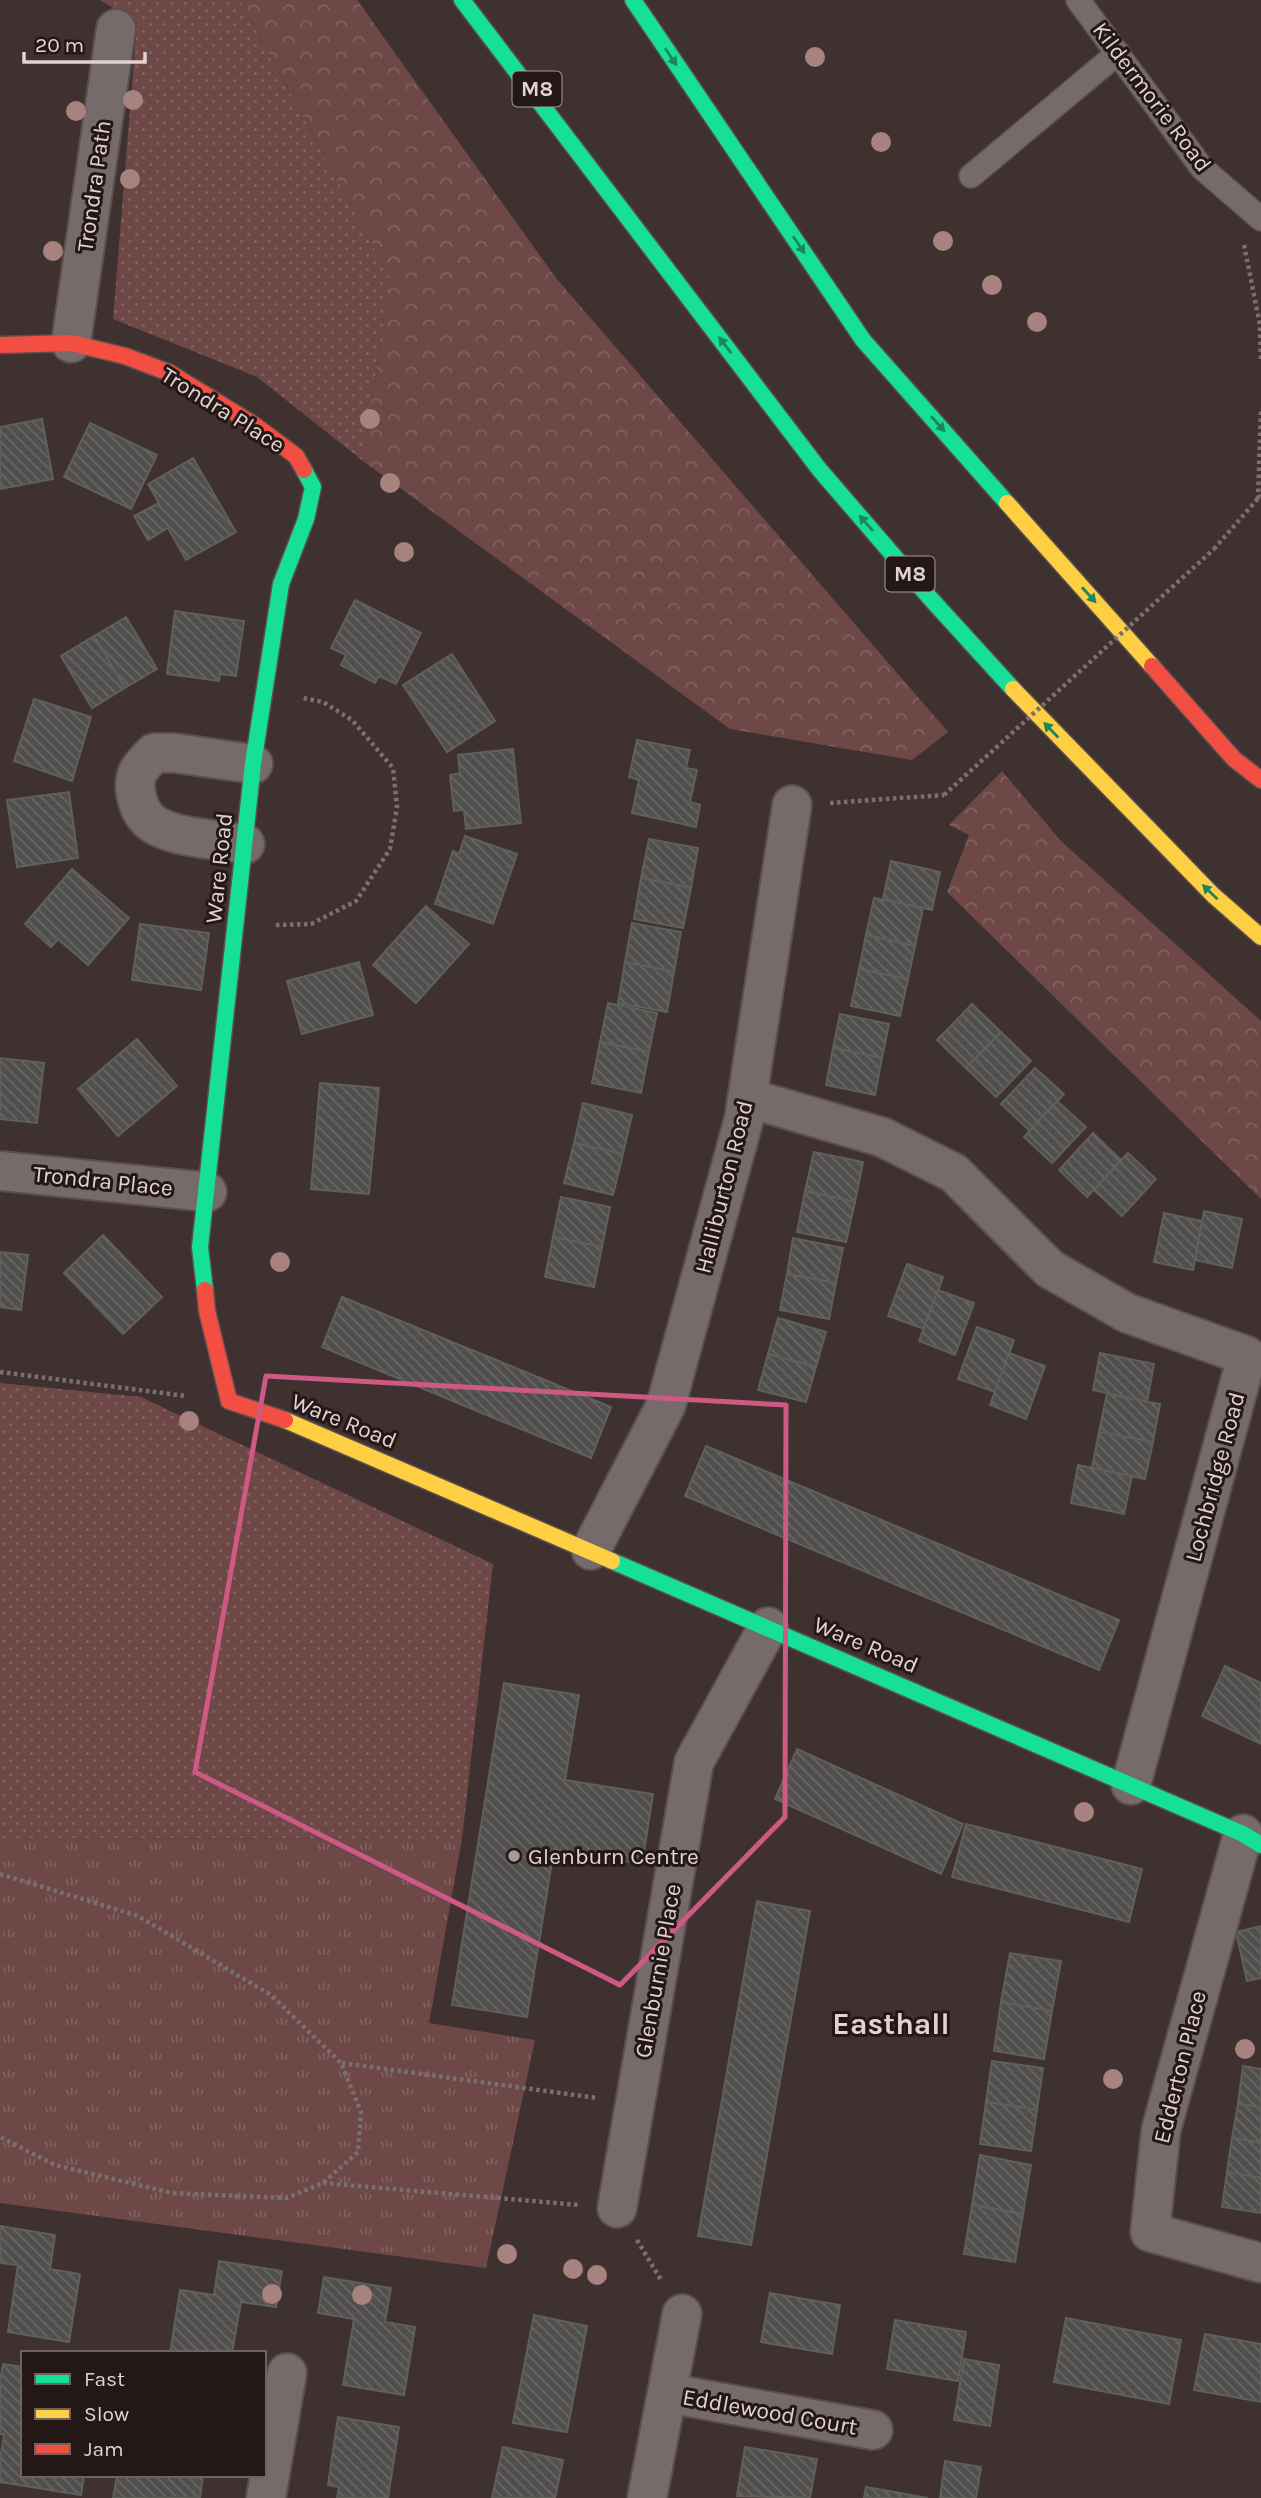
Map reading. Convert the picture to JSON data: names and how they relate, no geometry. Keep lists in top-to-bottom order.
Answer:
{
  "streets": {
    "main road": ["M8", "Trondra Place", "Ware Road"],
    "street": [
      "Trondra Path",
      "Halliburton Road",
      "Lochbridge Road",
      "Glenburnie Place",
      "Edderton Place",
      "Eddlewood Court"
    ],
    "lane": ["Kildermorie Road"]
  },
  "crossings": [
    ["Trondra Path", "Trondra Place"],
    ["Trondra Place", "Ware Road"],
    ["Ware Road", "Halliburton Road"],
    ["Ware Road", "Lochbridge Road"],
    ["Ware Road", "Glenburnie Place"],
    ["Ware Road", "Edderton Place"],
    ["Halliburton Road", "Lochbridge Road"]
  ],
  "districts": ["Easthall"],
  "places": ["Glenburn Centre"],
  "legend": ["Fast", "Slow", "Jam"],
  "scale_bar": "20 m"
}
